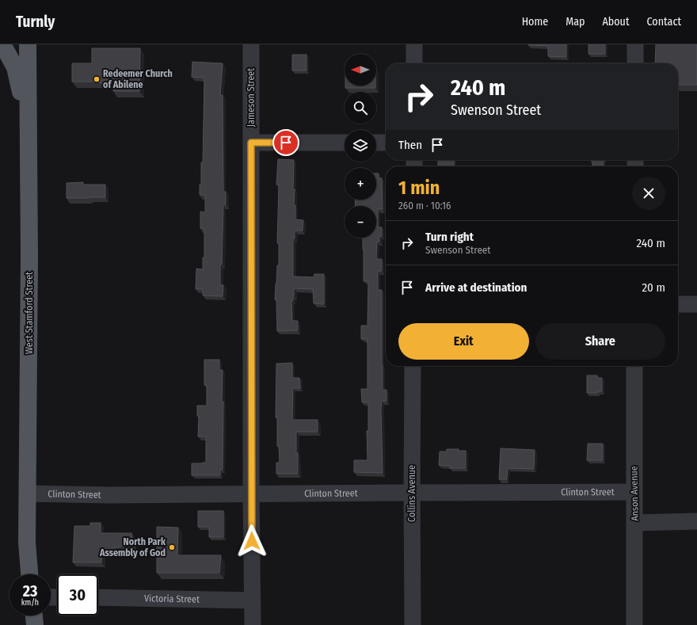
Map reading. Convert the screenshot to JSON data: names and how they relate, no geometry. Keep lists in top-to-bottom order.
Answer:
{
  "streets": {
    "main road": ["West Stamford Street"],
    "street": [
      "Jameson Street",
      "Clinton Street",
      "Collins Avenue",
      "Anson Avenue",
      "Victoria Street"
    ]
  },
  "crossings": [
    ["Jameson Street", "Clinton Street"],
    ["Jameson Street", "Victoria Street"],
    ["West Stamford Street", "Clinton Street"],
    ["Clinton Street", "Collins Avenue"],
    ["Clinton Street", "Anson Avenue"]
  ],
  "places": ["Redeemer Church of Abilene", "North Park Assembly of God"],
  "north": "left",
  "page": {
    "header": "Turnly",
    "nav": [
      "Home",
      "Map",
      "About",
      "Contact"
    ],
    "map_buttons": ["+", "−"],
    "turn": ["240 m", "Swenson Street"],
    "then": "Then",
    "heading": ["1 min", "260 m · 10:16"],
    "list": [
      {
        "name": "Turn right",
        "note": "Swenson Street",
        "value": "240 m"
      },
      {
        "name": "Arrive at destination",
        "value": "20 m"
      }
    ],
    "buttons": ["Exit", "Share"],
    "speed": "23 km/h",
    "limit": "30"
  }
}
